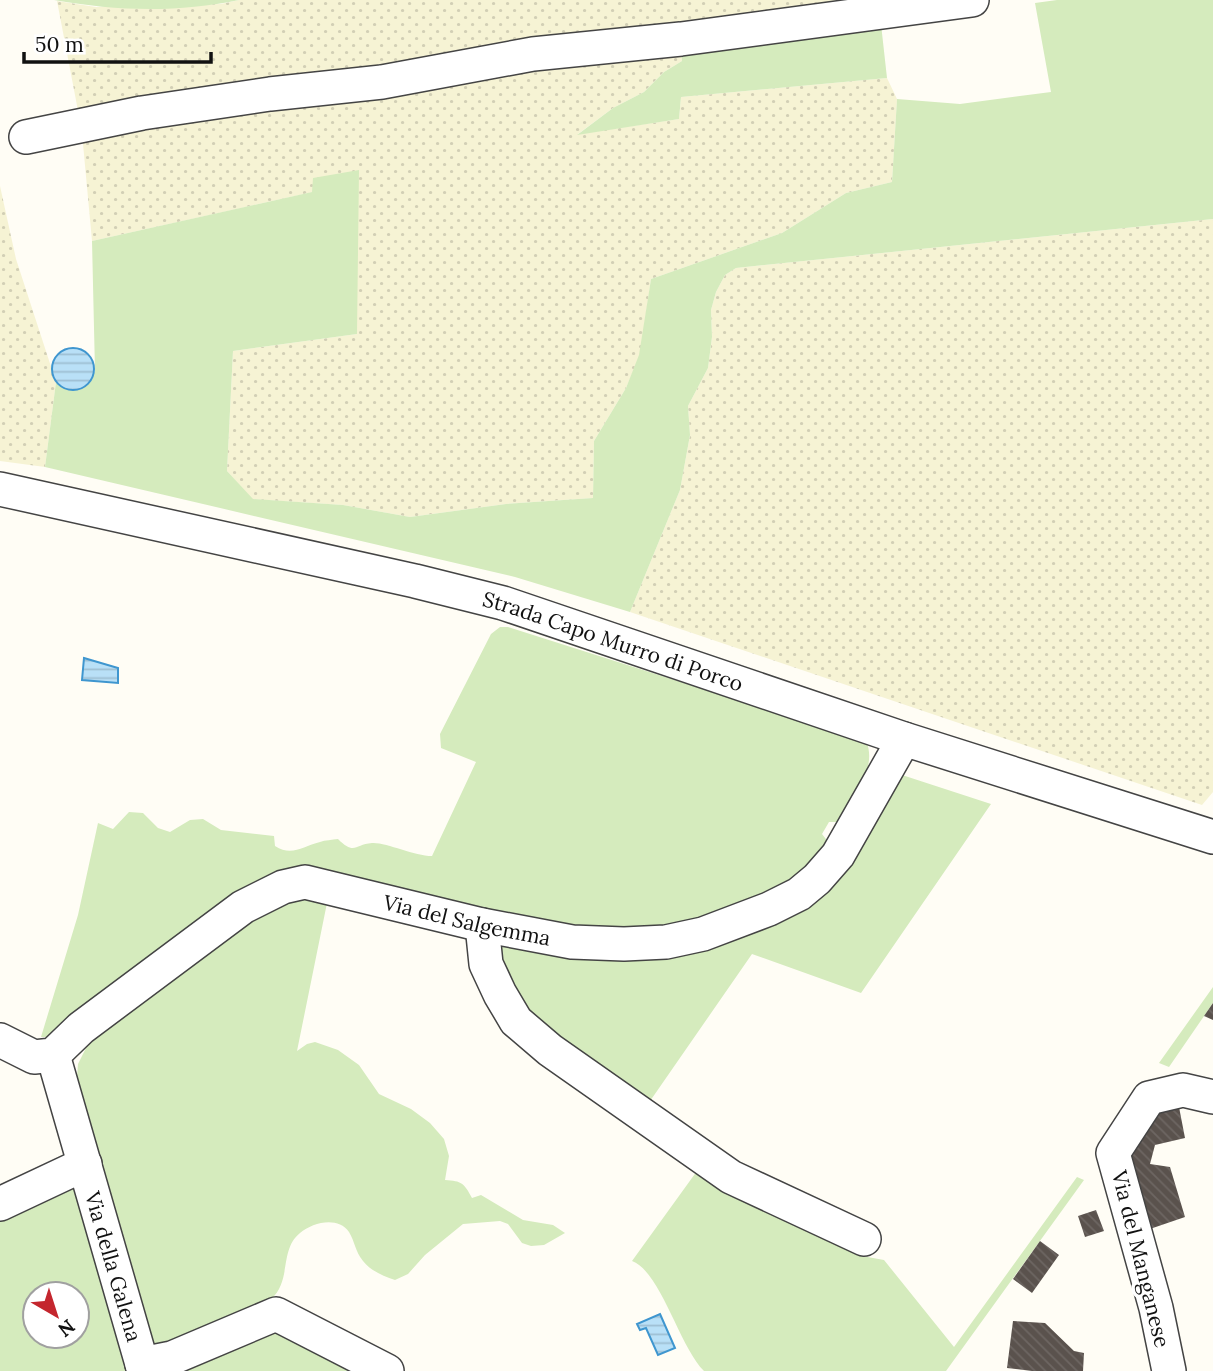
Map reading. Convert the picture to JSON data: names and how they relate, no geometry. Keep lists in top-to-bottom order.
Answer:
{
  "streets": {
    "street": [
      "Strada Capo Murro di Porco",
      "Via del Salgemma",
      "Via del Manganese",
      "Via della Galena"
    ]
  },
  "crossings": [
    ["Strada Capo Murro di Porco", "Via del Salgemma"],
    ["Via del Salgemma", "Via della Galena"]
  ],
  "scale_bar": "50 m",
  "north": "bottom right"
}
